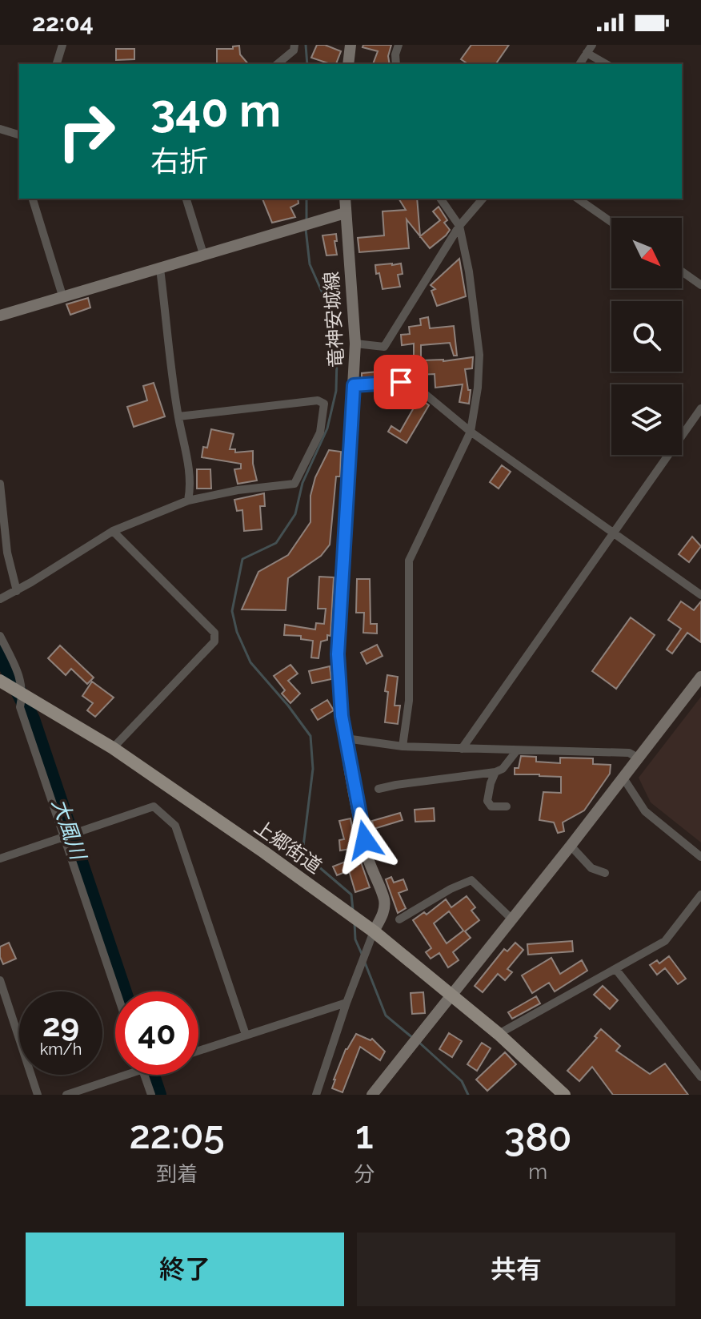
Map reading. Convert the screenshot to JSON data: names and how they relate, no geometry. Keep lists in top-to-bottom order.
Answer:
{
  "streets": {
    "main road": ["上郷街道"],
    "street": ["竜神安城線"]
  },
  "crossings": [
    ["竜神安城線", "上郷街道"]
  ],
  "water": ["大風川"],
  "north": "bottom right",
  "page": {
    "status": "22:04",
    "turn": ["340 m", "右折"],
    "speed": "29 km/h",
    "limit": "40",
    "eta": [
      "22:05",
      "到着",
      "1",
      "分",
      "380",
      "m"
    ],
    "buttons": ["終了", "共有"]
  }
}
